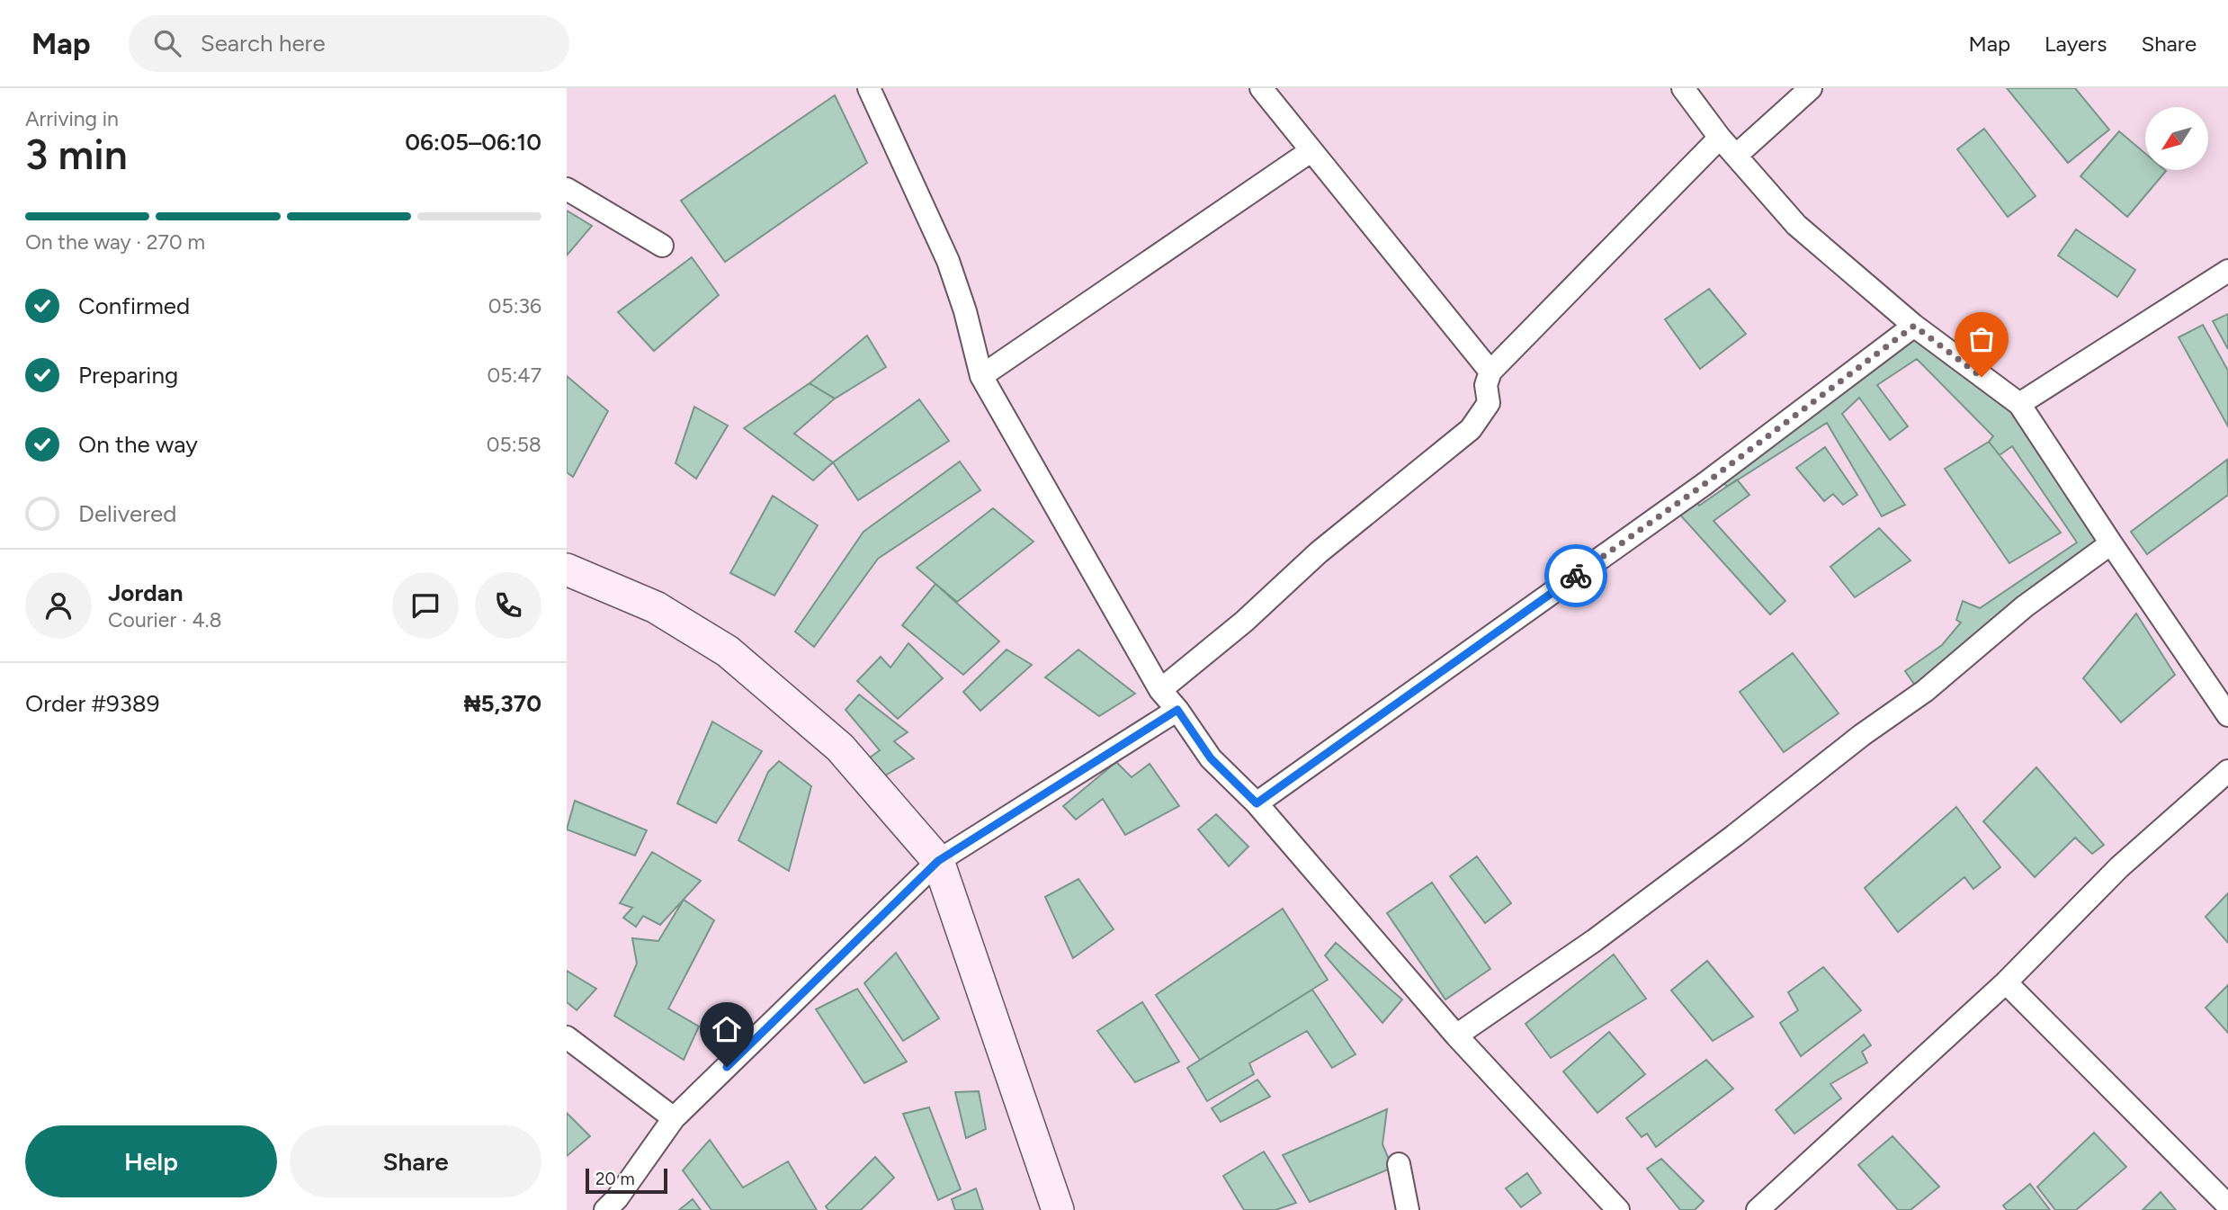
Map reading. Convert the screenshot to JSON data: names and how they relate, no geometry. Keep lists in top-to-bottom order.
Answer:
{
  "scale_bar": "20 m",
  "north": "bottom left",
  "page": {
    "header": "Map",
    "search": "Search here",
    "nav": ["Map", "Layers", "Share"],
    "heading": ["3 min", "Arriving in", "06:05–06:10"],
    "panel": [
      "Jordan",
      "Courier · 4.8",
      "Order #9389",
      "₦5,370"
    ],
    "bar": "On the way · 270 m",
    "list": [
      ["Confirmed", "05:36"],
      ["Preparing", "05:47"],
      ["On the way", "05:58"],
      "Delivered"
    ],
    "buttons": ["Help", "Share"],
    "scale": "20 m"
  }
}
